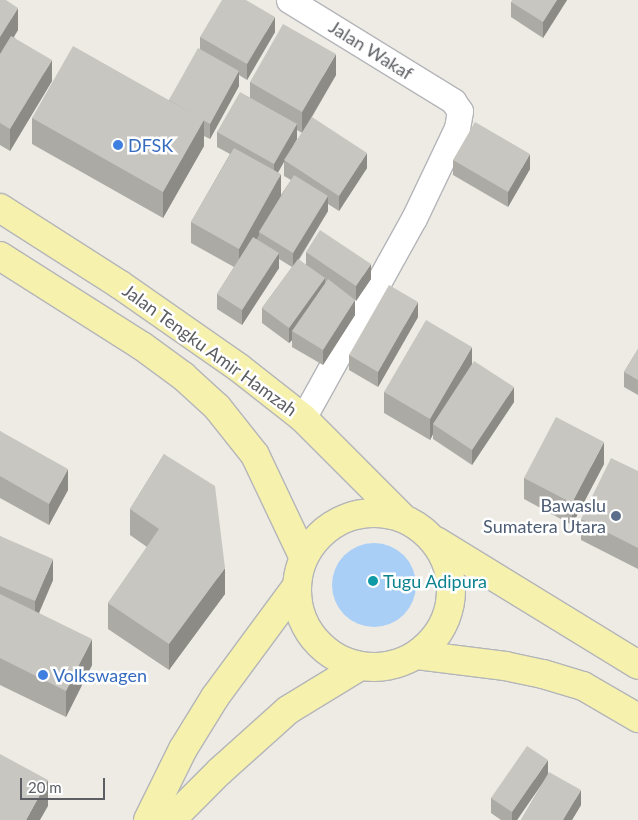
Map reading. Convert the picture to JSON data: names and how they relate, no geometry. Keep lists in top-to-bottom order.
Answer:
{
  "streets": {
    "main road": ["Jalan Tengku Amir Hamzah"],
    "street": ["Jalan Wakaf"]
  },
  "crossings": [
    ["Jalan Wakaf", "Jalan Tengku Amir Hamzah"]
  ],
  "places": [
    "DFSK",
    "Bawaslu Sumatera Utara",
    "Tugu Adipura",
    "Volkswagen"
  ],
  "scale_bar": "20 m"
}
